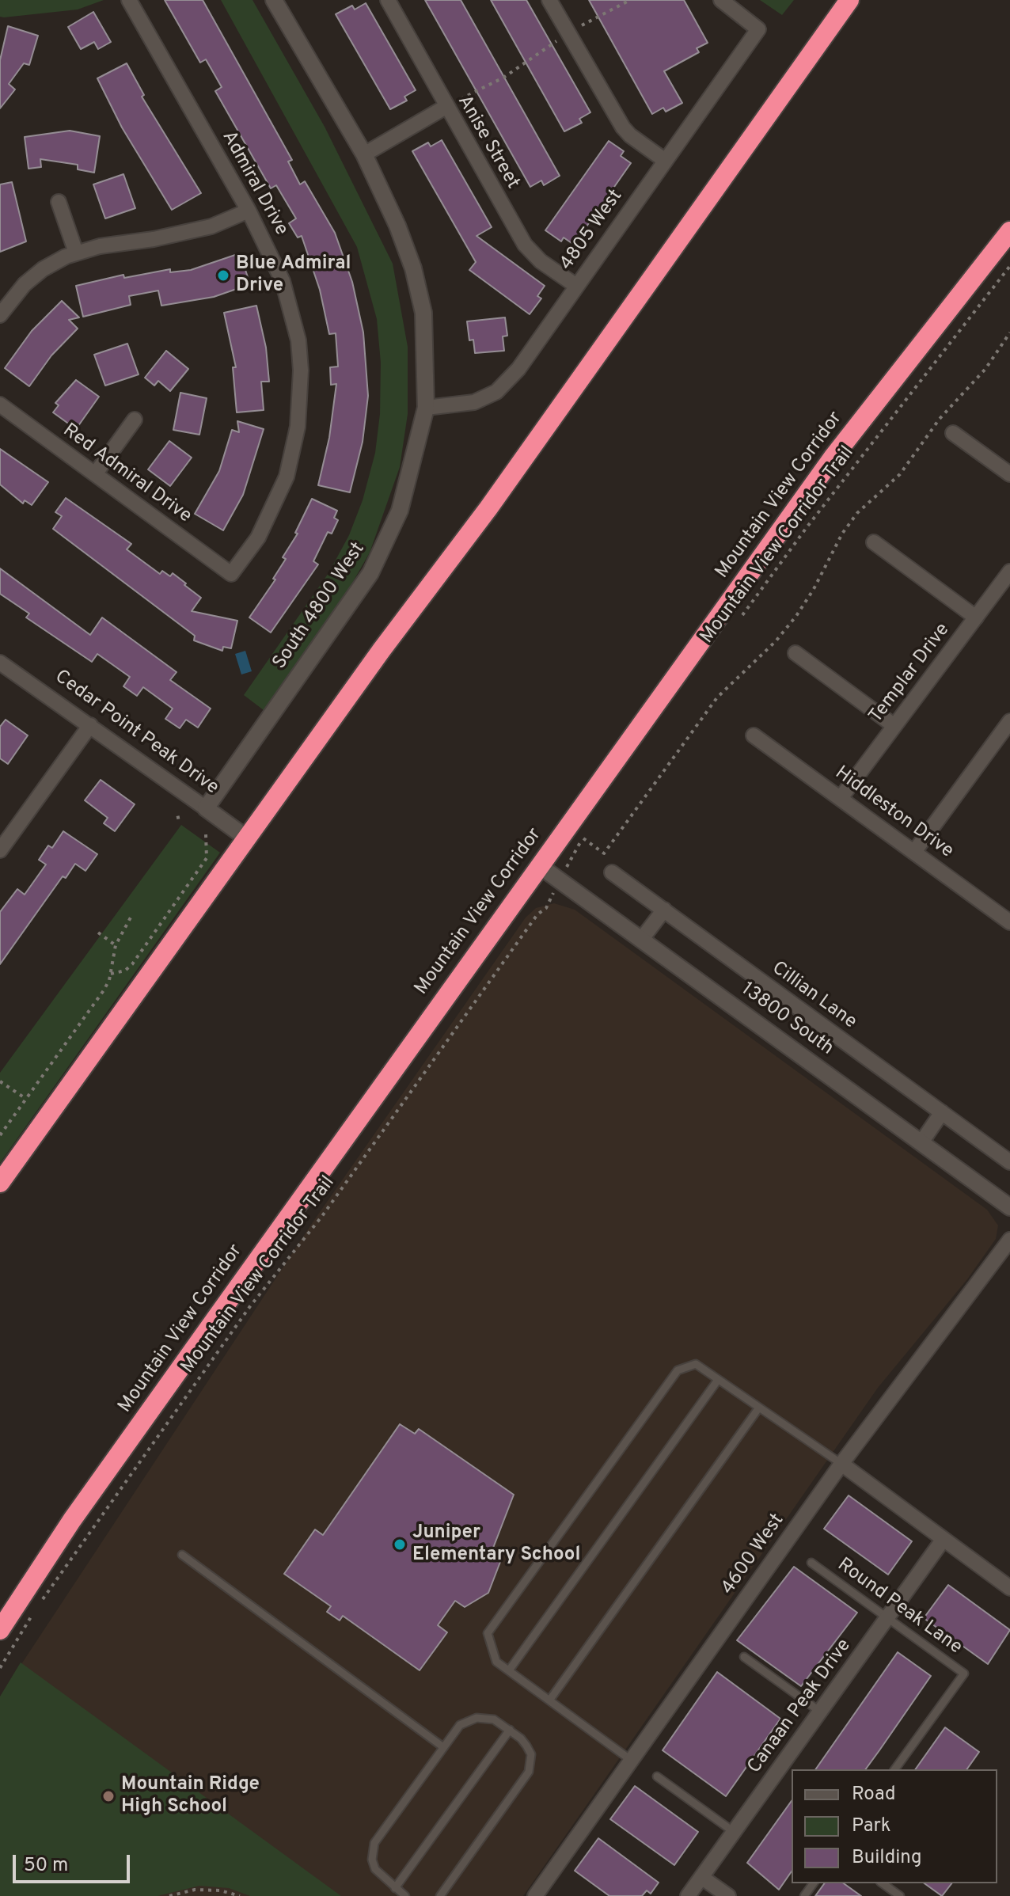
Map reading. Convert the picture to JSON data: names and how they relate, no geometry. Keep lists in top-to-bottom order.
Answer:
{
  "streets": {
    "highway": ["Mountain View Corridor"],
    "street": [
      "Anise Street",
      "Admiral Drive",
      "4805 West",
      "Red Admiral Drive",
      "South 4800 West",
      "Templar Drive",
      "Cedar Point Peak Drive",
      "Hiddleston Drive",
      "Cillian Lane",
      "13800 South",
      "4600 West",
      "Canaan Peak Drive"
    ],
    "lane": ["Round Peak Lane"],
    "path": ["Mountain View Corridor Trail"]
  },
  "crossings": [
    ["Anise Street", "4805 West"],
    ["Admiral Drive", "Red Admiral Drive"],
    ["4805 West", "South 4800 West"],
    ["Mountain View Corridor", "13800 South"],
    ["South 4800 West", "Cedar Point Peak Drive"],
    ["Templar Drive", "Hiddleston Drive"],
    ["Round Peak Lane", "Canaan Peak Drive"]
  ],
  "places": ["Blue Admiral Drive", "Juniper Elementary School", "Mountain Ridge High School"],
  "legend": ["Road", "Park", "Building"],
  "scale_bar": "50 m"
}
